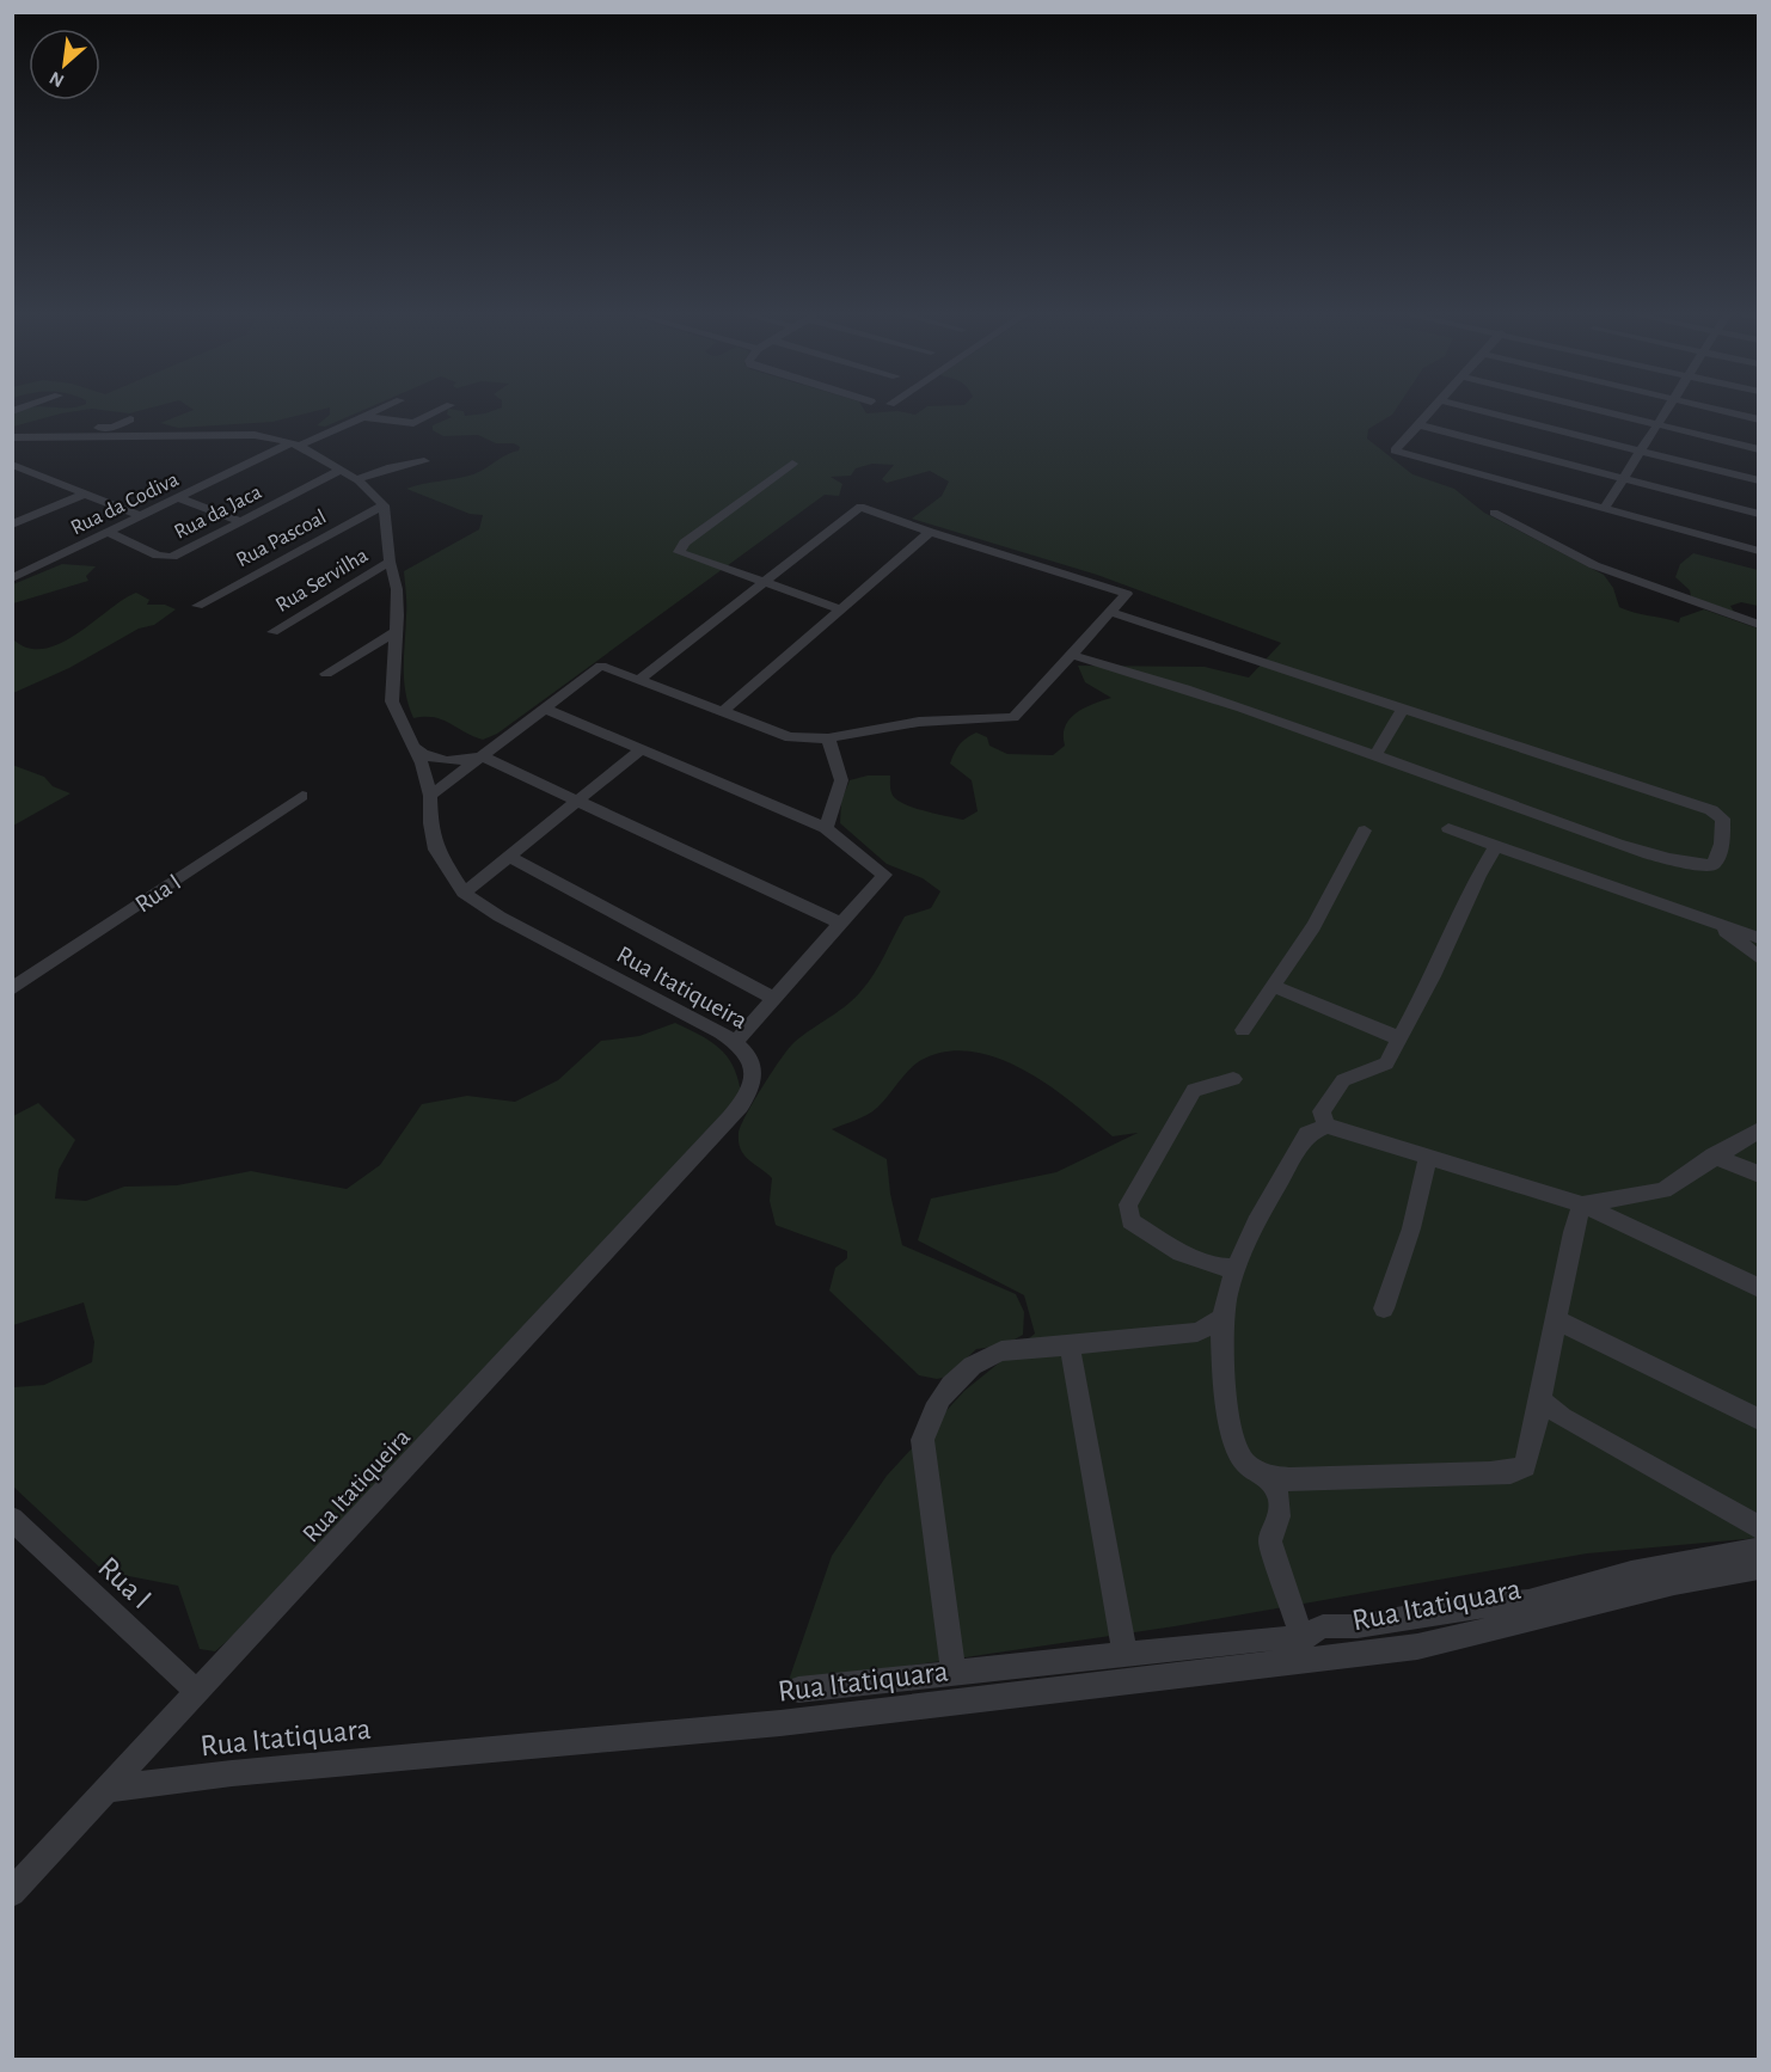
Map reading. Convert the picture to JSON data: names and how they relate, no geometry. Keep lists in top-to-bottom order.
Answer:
{
  "streets": {
    "street": [
      "Rua da Codiva",
      "Rua da Jaca",
      "Rua Pascoal",
      "Rua Servilha",
      "Rua I",
      "Rua Itatiqueira",
      "Rua Itatiquara"
    ]
  },
  "crossings": [
    ["Rua da Codiva", "Rua da Jaca"],
    ["Rua Pascoal", "Rua Itatiqueira"],
    ["Rua Servilha", "Rua Itatiqueira"],
    ["Rua I", "Rua Itatiqueira"],
    ["Rua Itatiqueira", "Rua Itatiquara"]
  ],
  "north": "bottom left"
}
